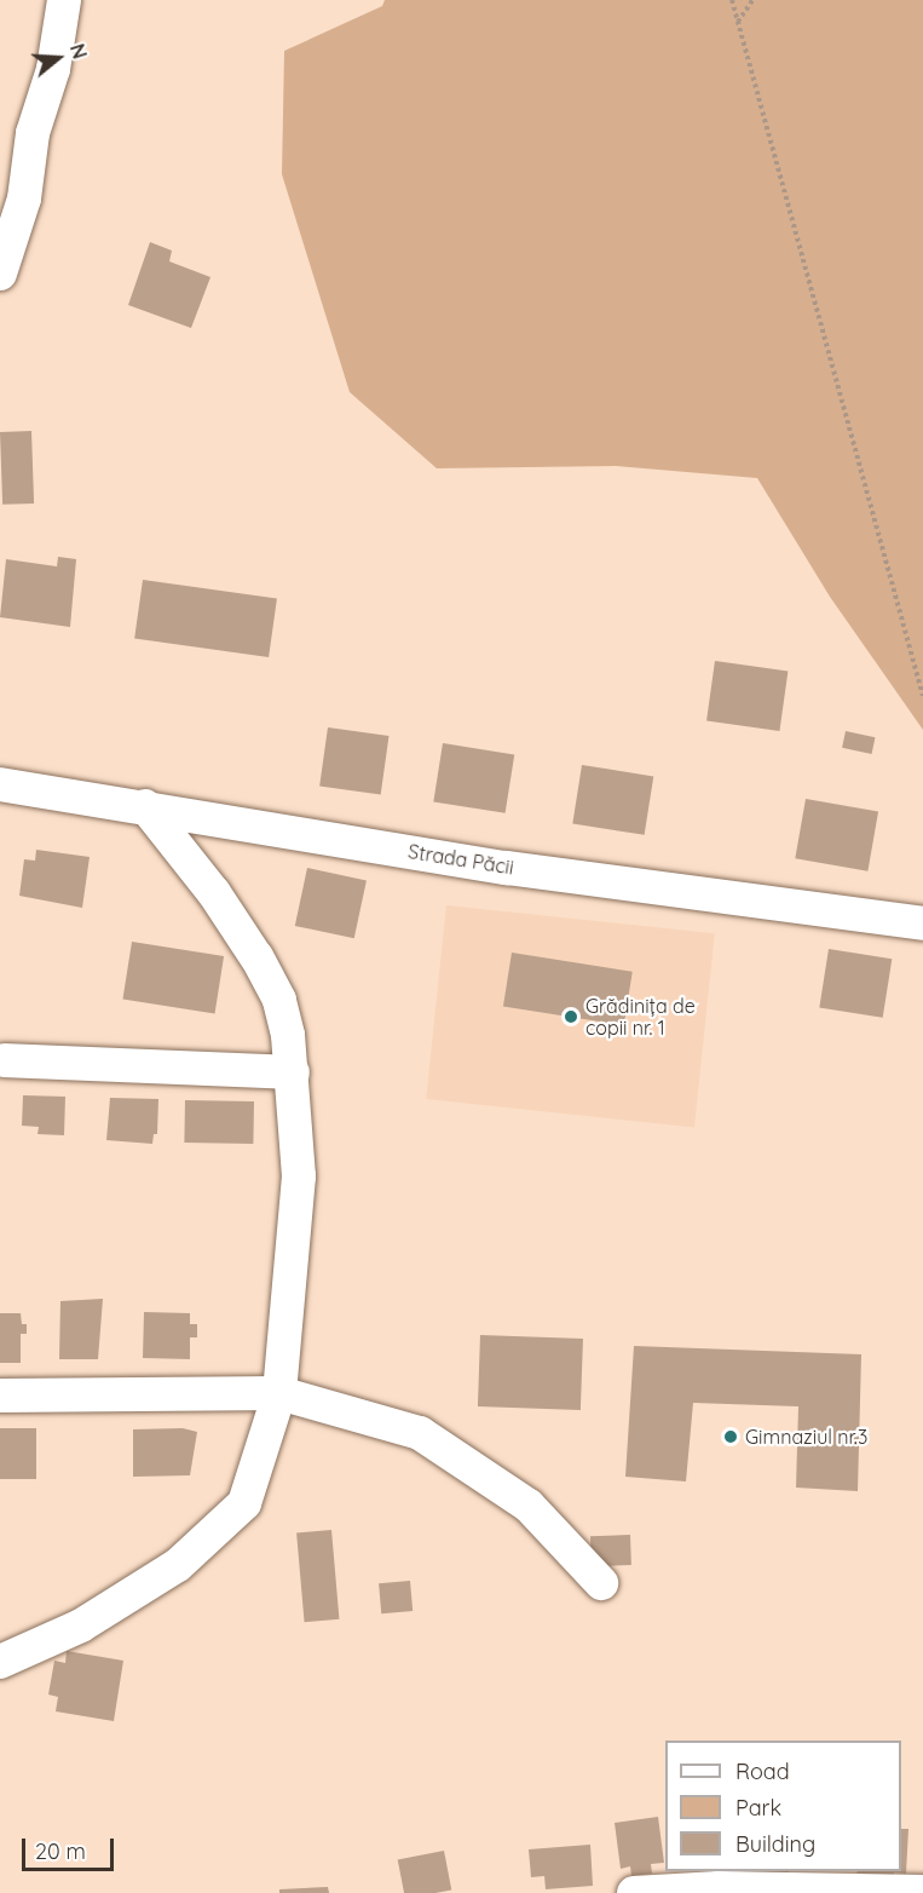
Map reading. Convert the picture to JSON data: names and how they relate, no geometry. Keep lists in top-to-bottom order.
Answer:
{
  "streets": {
    "street": ["Strada Păcii"]
  },
  "places": ["Grădinița de copii nr. 1", "Gimnaziul nr.3"],
  "legend": ["Road", "Park", "Building"],
  "scale_bar": "20 m",
  "north": "right"
}
